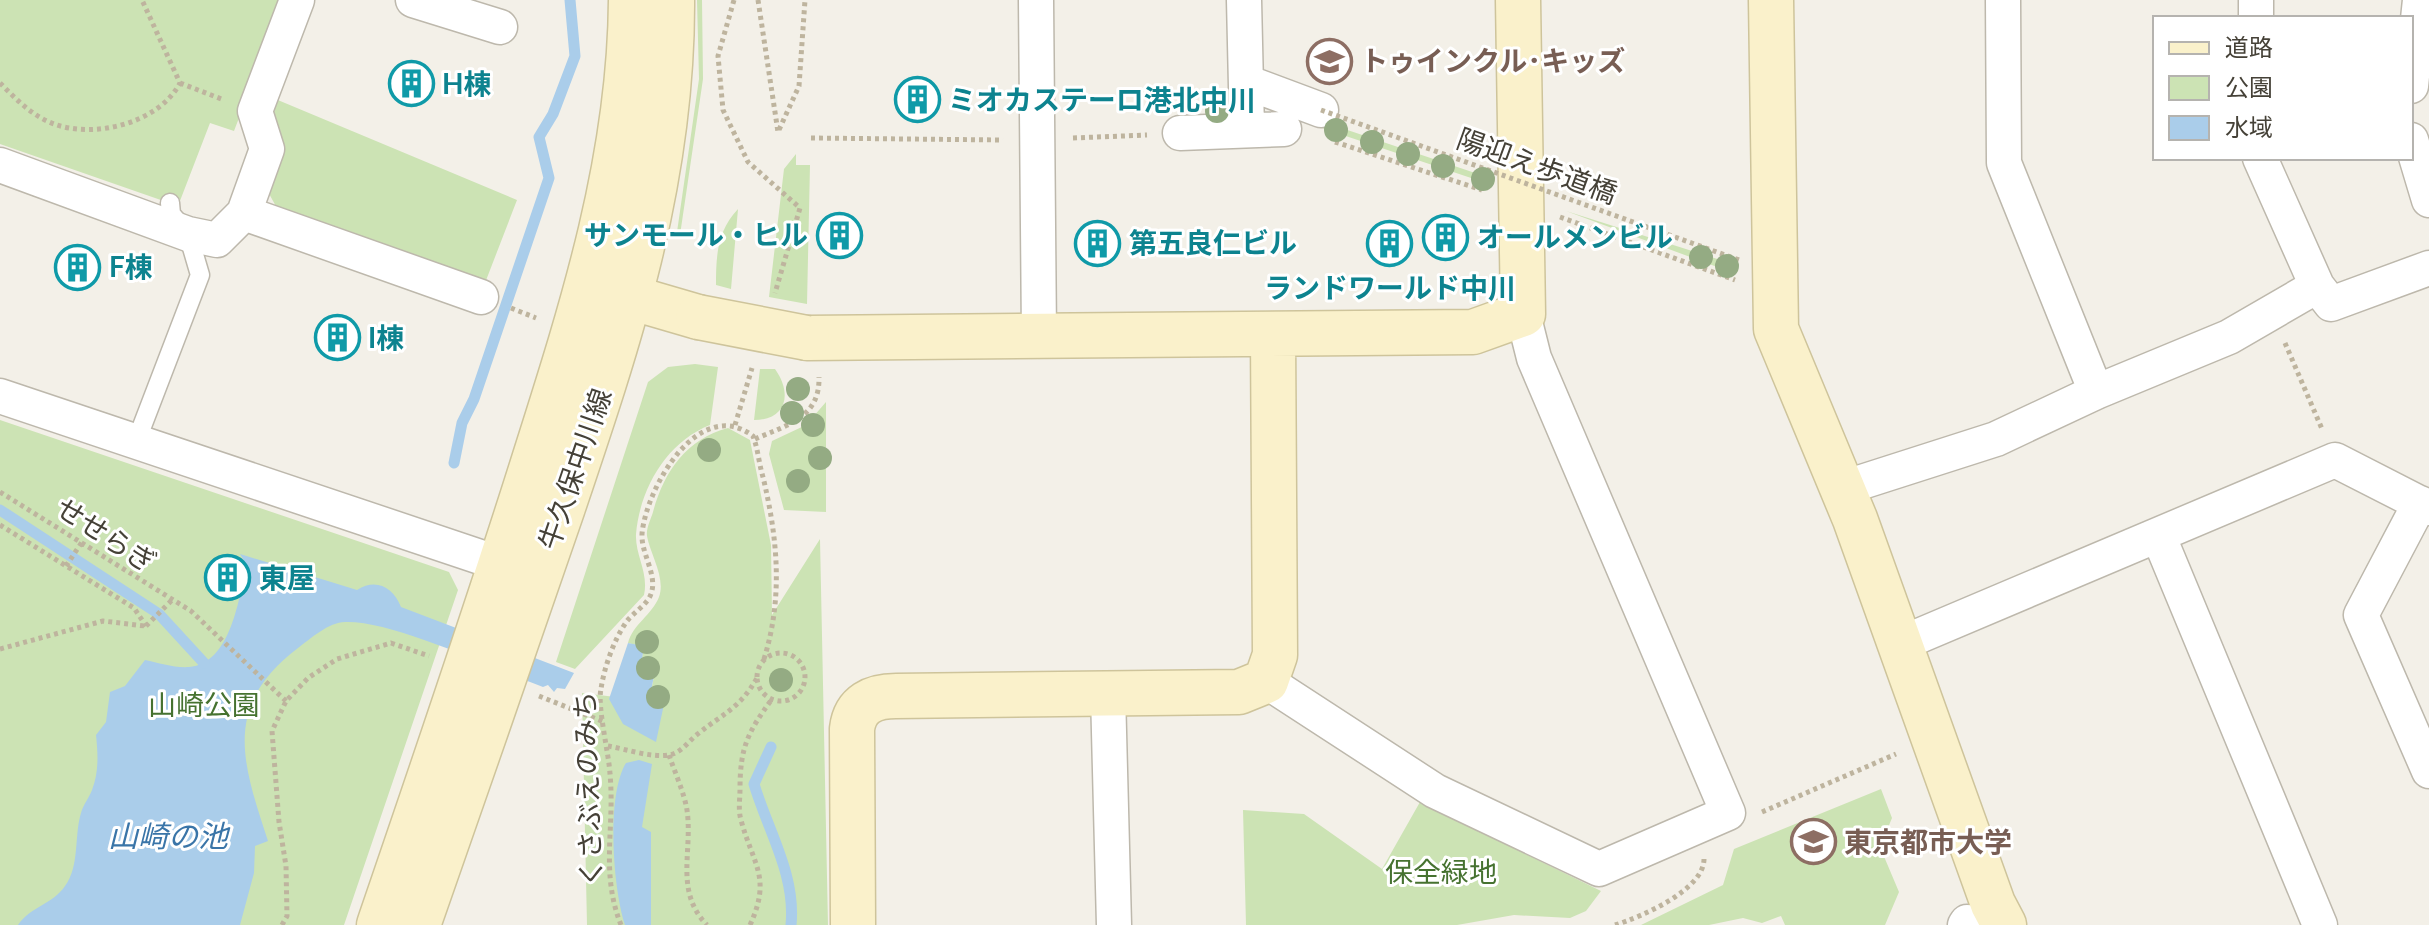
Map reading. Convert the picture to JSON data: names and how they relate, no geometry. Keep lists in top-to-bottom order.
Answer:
{
  "streets": {
    "street": ["牛久保中川線"],
    "path": ["陽迎え歩道橋", "せせらぎ", "くさぶえのみち"]
  },
  "water": ["山崎の池"],
  "parks": ["山崎公園", "保全緑地"],
  "places": {
    "school or university": ["トゥインクル･キッズ", "東京都市大学"],
    "building": [
      "H棟",
      "ミオカステーロ港北中川",
      "サンモール・ヒル",
      "オールメンビル",
      "第五良仁ビル",
      "ランドワールド中川",
      "F棟",
      "I棟",
      "東屋"
    ]
  },
  "legend": ["道路", "公園", "水域"]
}
